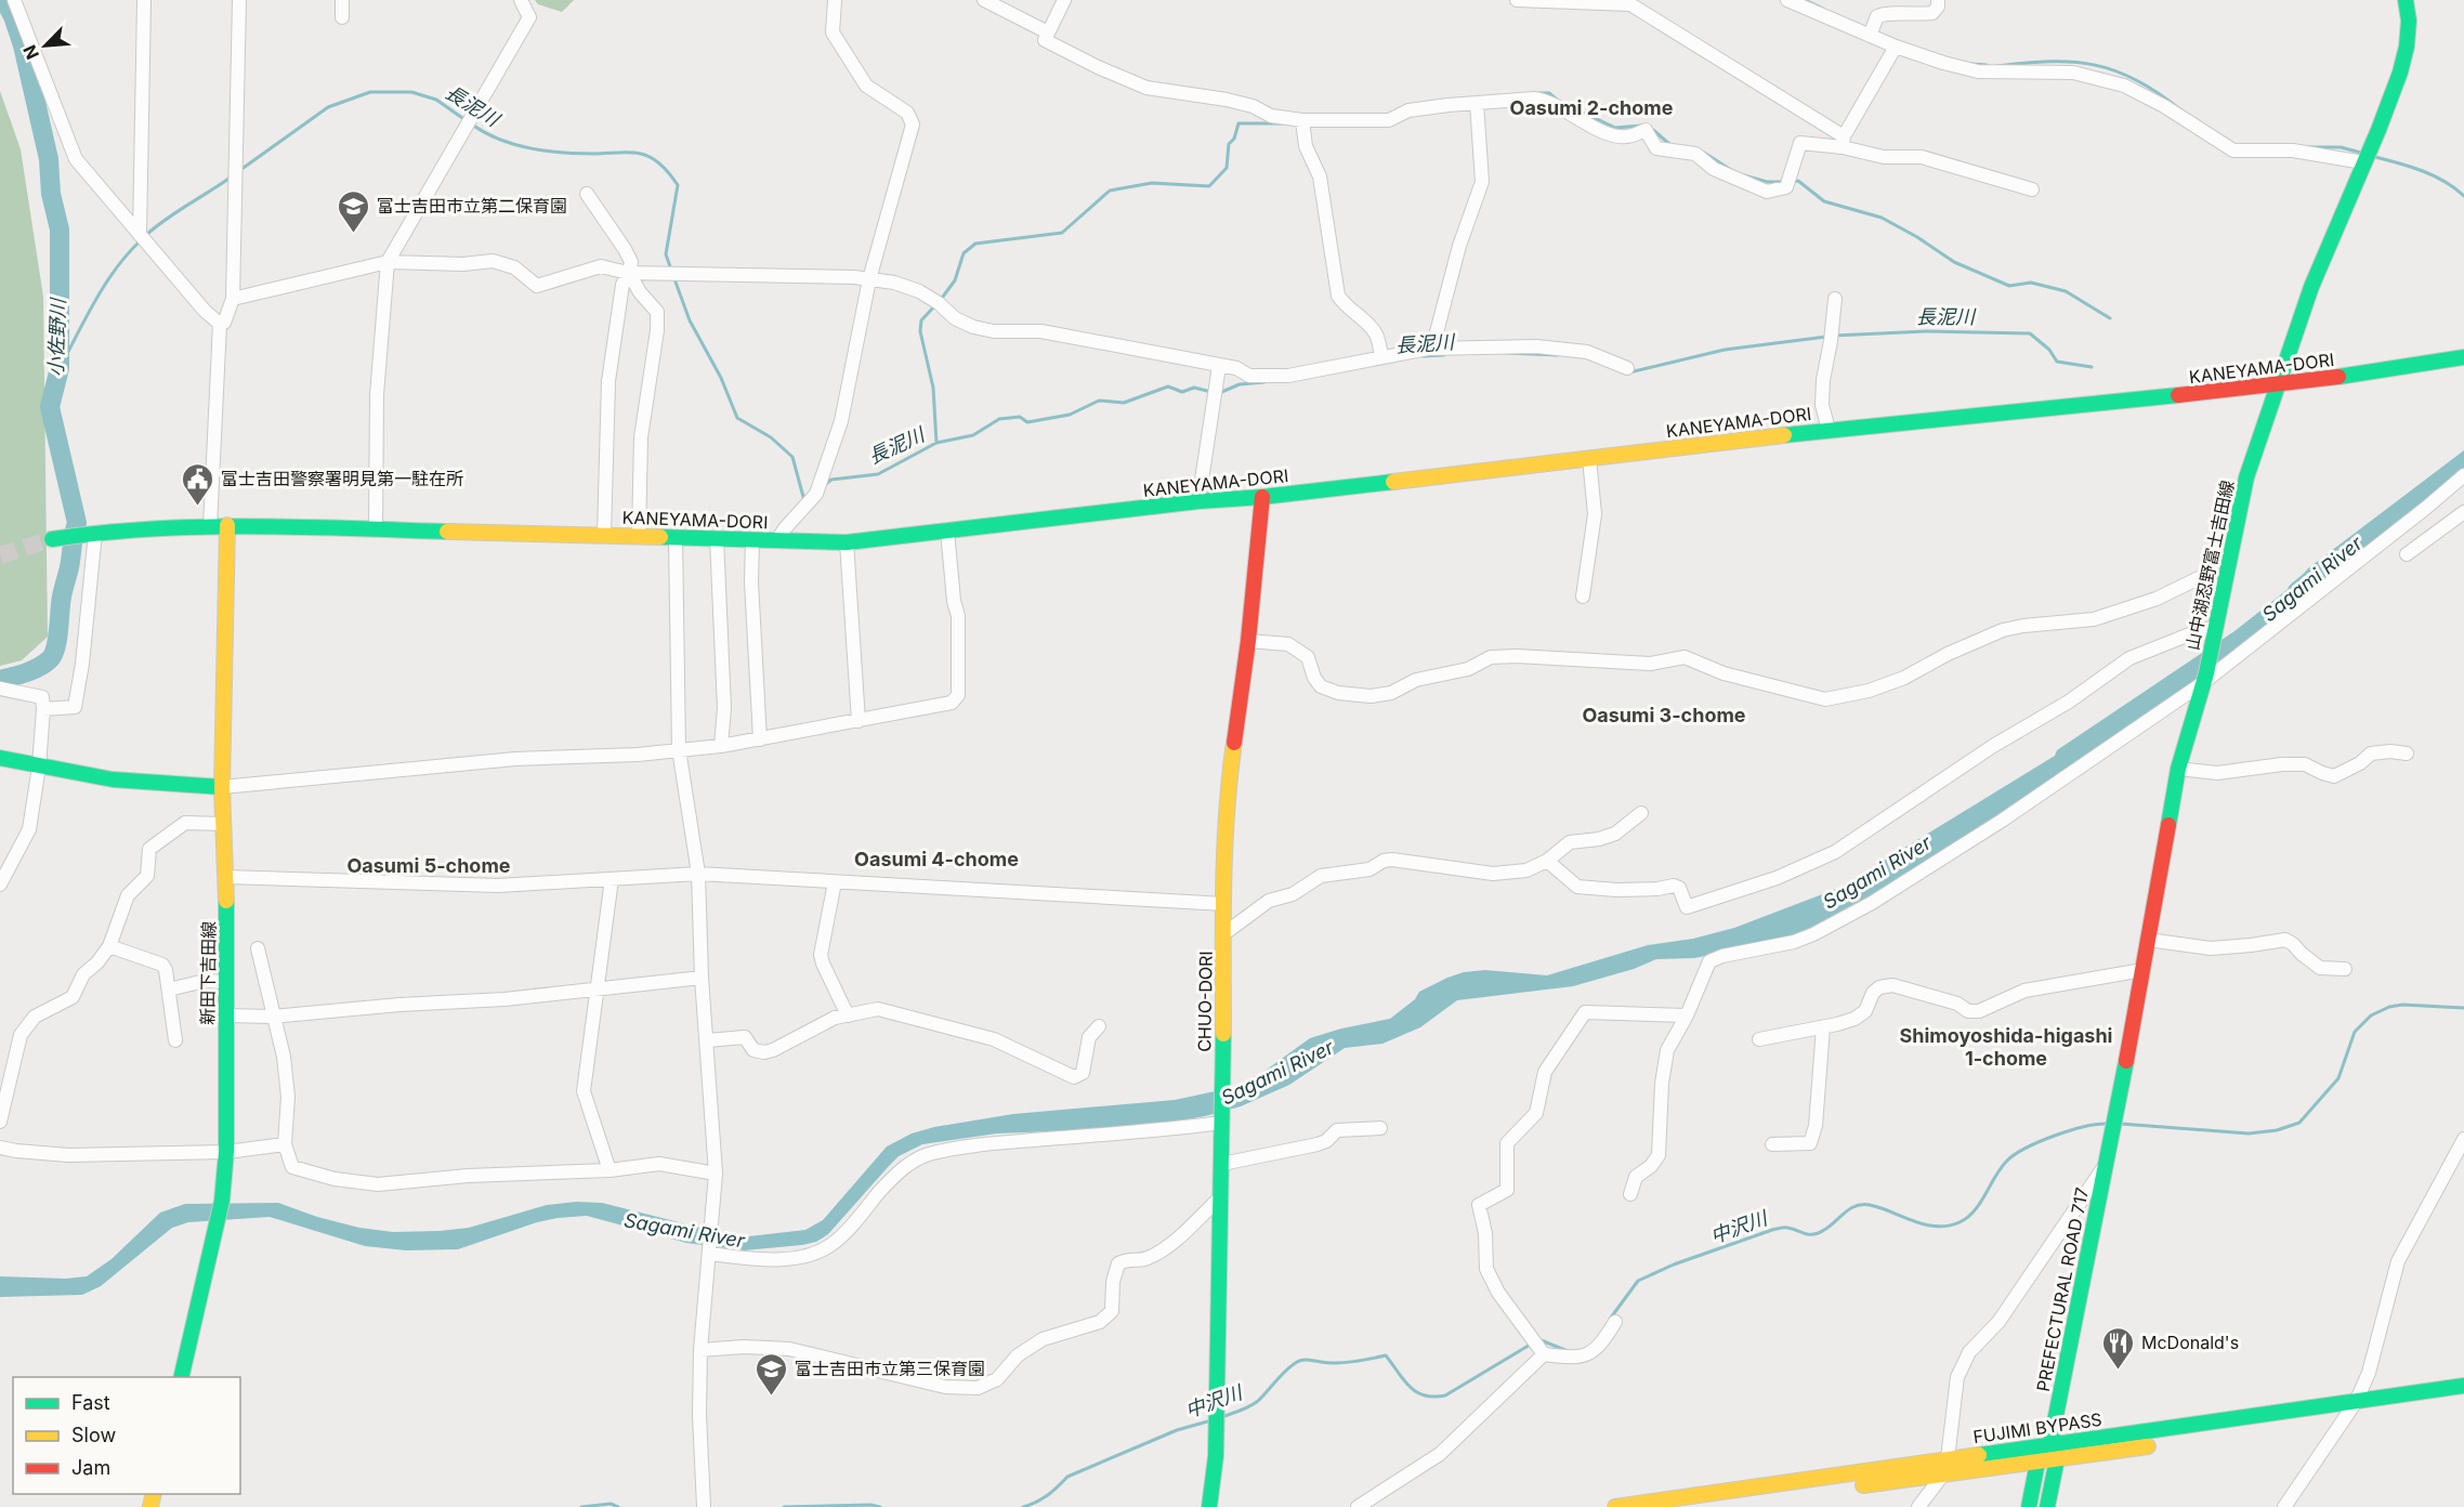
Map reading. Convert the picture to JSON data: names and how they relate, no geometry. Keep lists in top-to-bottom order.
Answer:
{
  "streets": {
    "main road": [
      "KANEYAMA-DORI",
      "山中湖忍野富士吉田線",
      "新田下吉田線",
      "CHUO-DORI",
      "PREFECTURAL ROAD 717",
      "FUJIMI BYPASS"
    ]
  },
  "crossings": [
    ["KANEYAMA-DORI", "山中湖忍野富士吉田線"],
    ["KANEYAMA-DORI", "CHUO-DORI"],
    ["山中湖忍野富士吉田線", "PREFECTURAL ROAD 717"],
    ["PREFECTURAL ROAD 717", "FUJIMI BYPASS"]
  ],
  "districts": [
    "Oasumi 2-chome",
    "Oasumi 3-chome",
    "Oasumi 4-chome",
    "Oasumi 5-chome",
    "Shimoyoshida-higashi 1-chome"
  ],
  "water": [
    "長泥川",
    "小佐野川",
    "Sagami River",
    "中沢川"
  ],
  "places": {
    "school or university": ["富士吉田市立第二保育園", "富士吉田市立第三保育園"],
    "public building": ["富士吉田警察署明見第一駐在所"],
    "restaurant": ["McDonald's"]
  },
  "legend": ["Fast", "Slow", "Jam"],
  "north": "bottom left"
}
